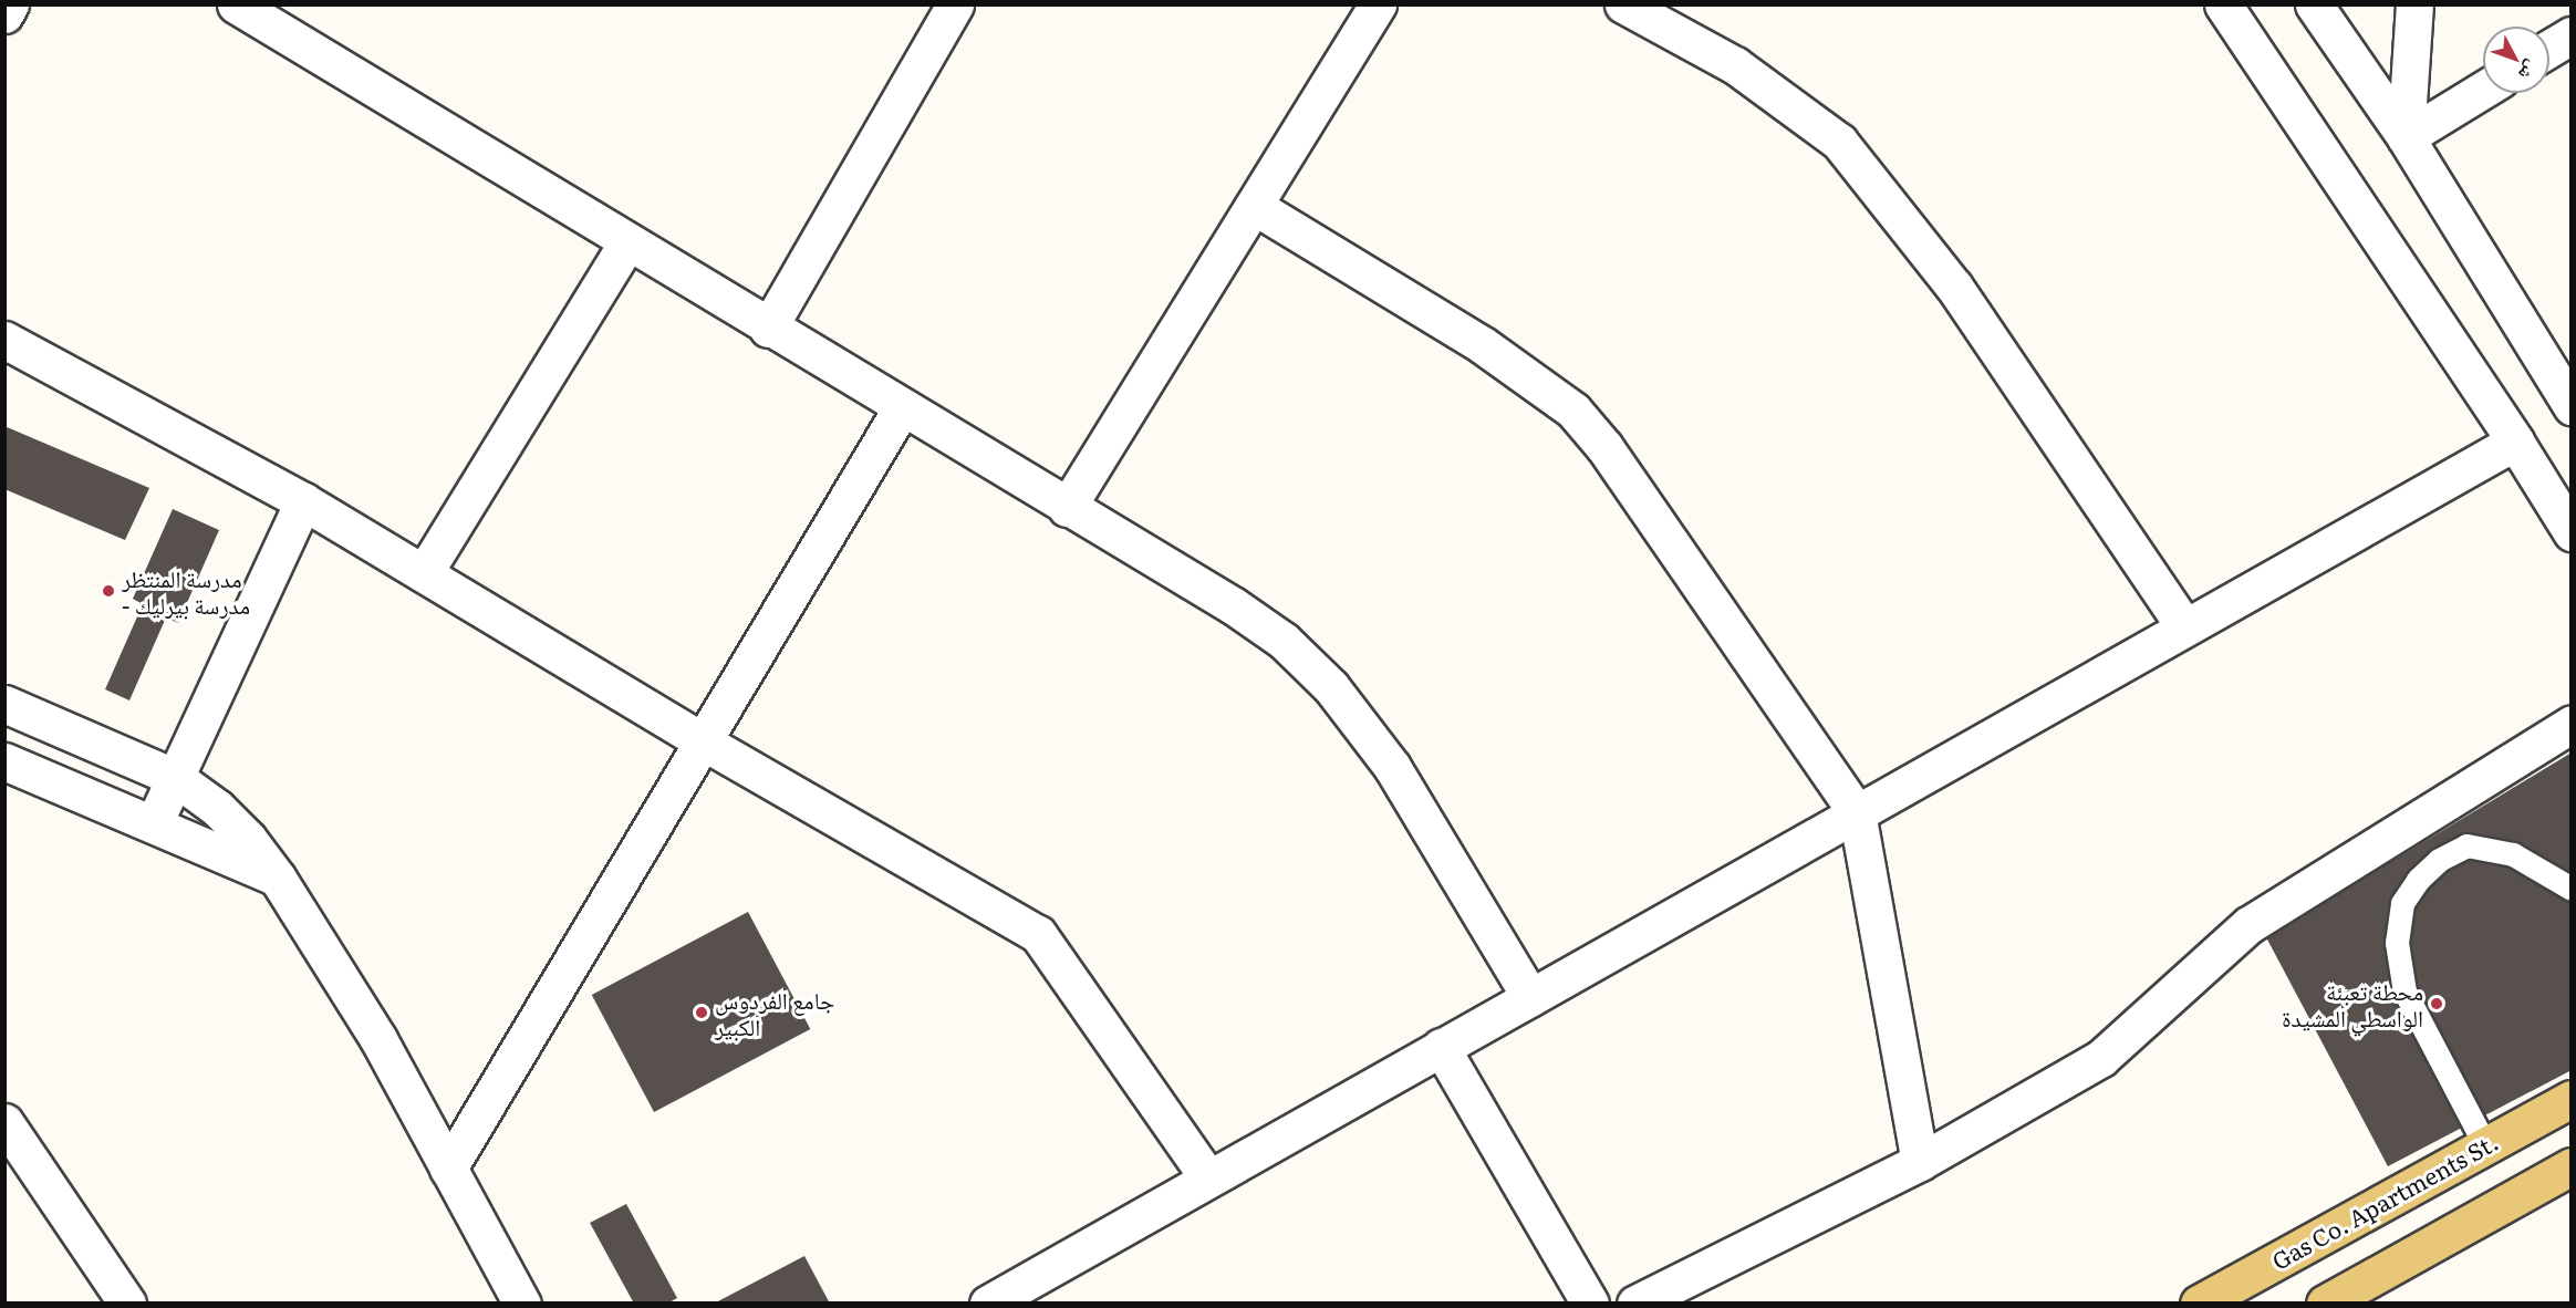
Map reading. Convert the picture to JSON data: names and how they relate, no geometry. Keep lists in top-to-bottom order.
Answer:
{
  "streets": {
    "main road": ["Gas Co. Apartments St."]
  },
  "places": ["مدرسة المنتظر - مدرسة بيرليك", "محطة تعبئة الواسطي المشيدة", "جامع الفردوس الكبير"],
  "north": "bottom right"
}
